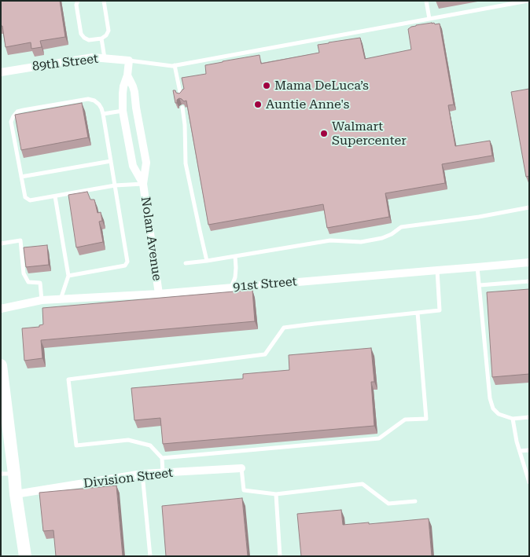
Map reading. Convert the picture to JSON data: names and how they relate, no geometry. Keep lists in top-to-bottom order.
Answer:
{
  "streets": {
    "street": [
      "89th Street",
      "Nolan Avenue",
      "91st Street",
      "Division Street"
    ]
  },
  "crossings": [
    ["89th Street", "Nolan Avenue"],
    ["Nolan Avenue", "91st Street"]
  ],
  "places": ["Mama DeLuca’s", "Auntie Anne's", "Walmart Supercenter"]
}
